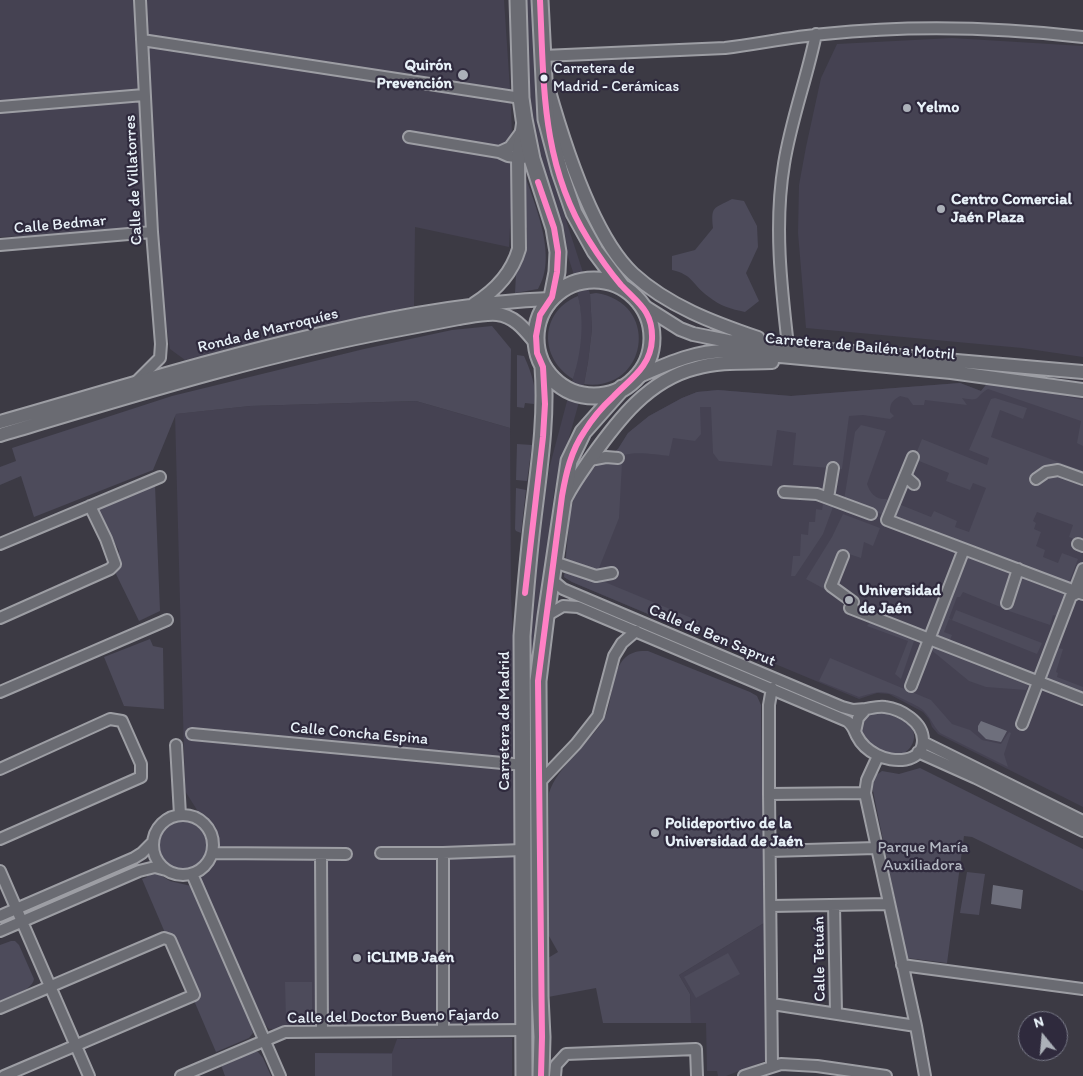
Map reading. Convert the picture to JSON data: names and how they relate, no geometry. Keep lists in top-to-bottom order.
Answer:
{
  "streets": {
    "highway": ["Carretera de Madrid"],
    "main road": ["Ronda de Marroquíes", "Carretera de Bailén a Motril"],
    "street": [
      "Calle de Villatorres",
      "Calle Bedmar",
      "Calle de Ben Saprut",
      "Calle Concha Espina",
      "Calle Tetuán",
      "Calle del Doctor Bueno Fajardo"
    ]
  },
  "crossings": [
    ["Calle de Villatorres", "Calle Bedmar"],
    ["Ronda de Marroquíes", "Carretera de Bailén a Motril"],
    ["Ronda de Marroquíes", "Carretera de Madrid"],
    ["Carretera de Bailén a Motril", "Carretera de Madrid"],
    ["Calle de Ben Saprut", "Carretera de Madrid"],
    ["Carretera de Madrid", "Calle Concha Espina"],
    ["Carretera de Madrid", "Calle del Doctor Bueno Fajardo"]
  ],
  "parks": ["Parque María Auxiliadora"],
  "places": [
    "Quirón Prevención",
    "Carretera de Madrid - Cerámicas",
    "Yelmo",
    "Centro Comercial Jaén Plaza",
    "Universidad de Jaén",
    "Polideportivo de la Universidad de Jaén",
    "iCLIMB Jaén"
  ],
  "north": "top"
}
